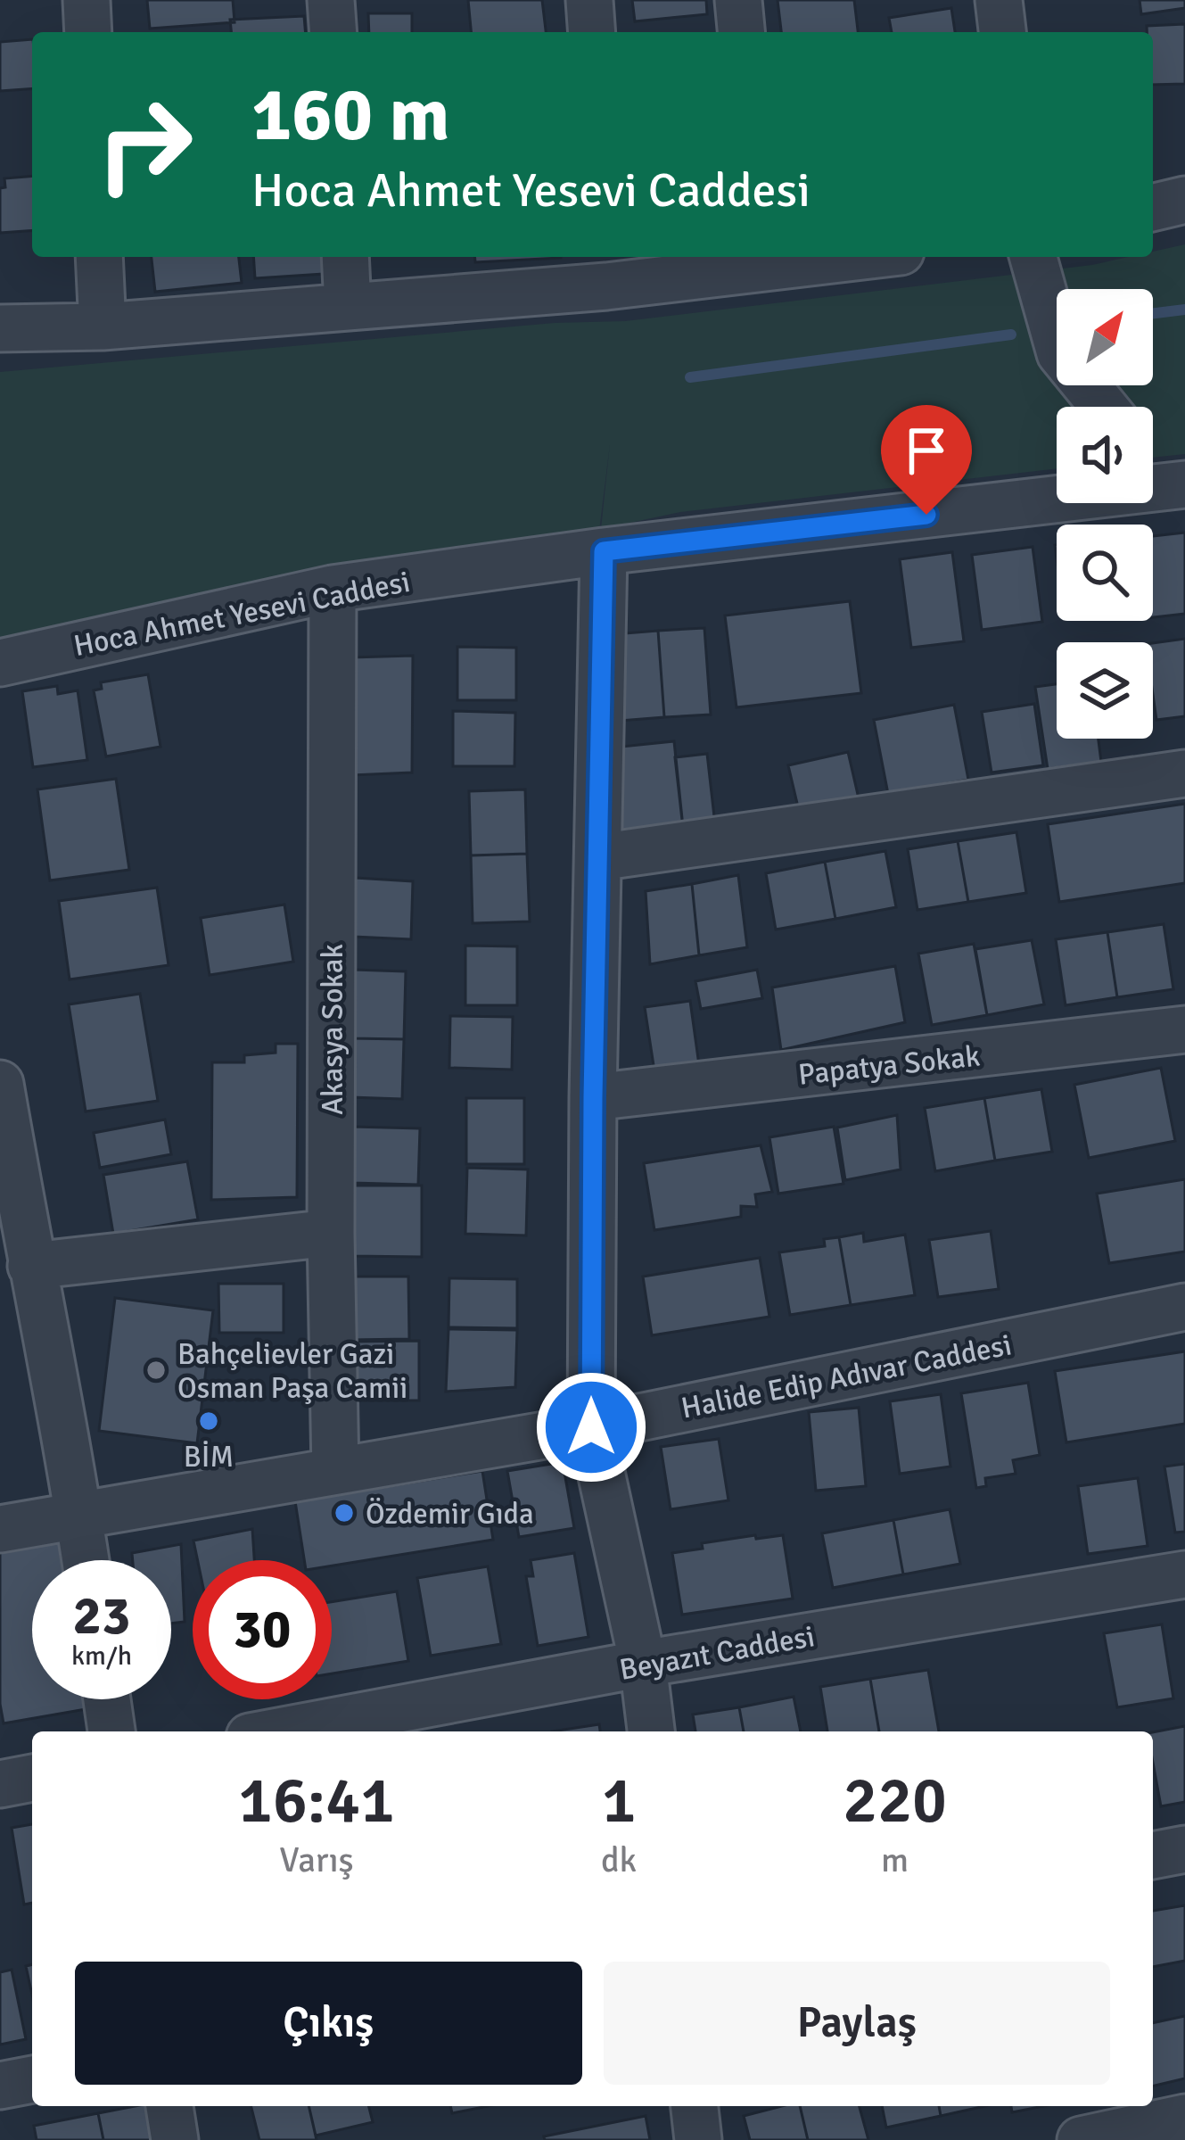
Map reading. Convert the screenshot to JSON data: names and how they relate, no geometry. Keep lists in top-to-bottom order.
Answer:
{
  "streets": {
    "street": [
      "Hoca Ahmet Yesevi Caddesi",
      "Akasya Sokak",
      "Papatya Sokak",
      "Halide Edip Adıvar Caddesi",
      "Beyazıt Caddesi"
    ]
  },
  "crossings": [
    ["Hoca Ahmet Yesevi Caddesi", "Akasya Sokak"],
    ["Akasya Sokak", "Halide Edip Adıvar Caddesi"]
  ],
  "places": ["Bahçelievler Gazi Osman Paşa Camii", "BİM", "Özdemir Gıda"],
  "north": "top right",
  "page": {
    "turn": ["160 m", "Hoca Ahmet Yesevi Caddesi"],
    "speed": "23 km/h",
    "limit": "30",
    "eta": [
      "16:41",
      "Varış",
      "1",
      "dk",
      "220",
      "m"
    ],
    "buttons": ["Çıkış", "Paylaş"]
  }
}
